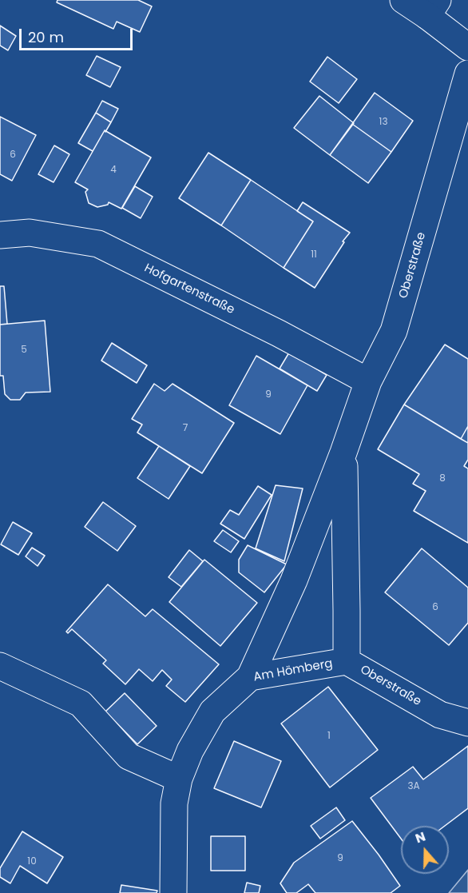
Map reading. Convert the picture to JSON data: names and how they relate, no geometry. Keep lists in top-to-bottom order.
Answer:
{
  "streets": {
    "street": ["Oberstraße", "Hofgartenstraße", "Am Hömberg"]
  },
  "crossings": [
    ["Oberstraße", "Hofgartenstraße"],
    ["Oberstraße", "Am Hömberg"]
  ],
  "house_numbers": [
    "13",
    "6",
    "4",
    "11",
    "5",
    "9",
    "7",
    "8",
    "6",
    "1",
    "3A",
    "9",
    "10"
  ],
  "scale_bar": "20 m",
  "north": "top"
}
